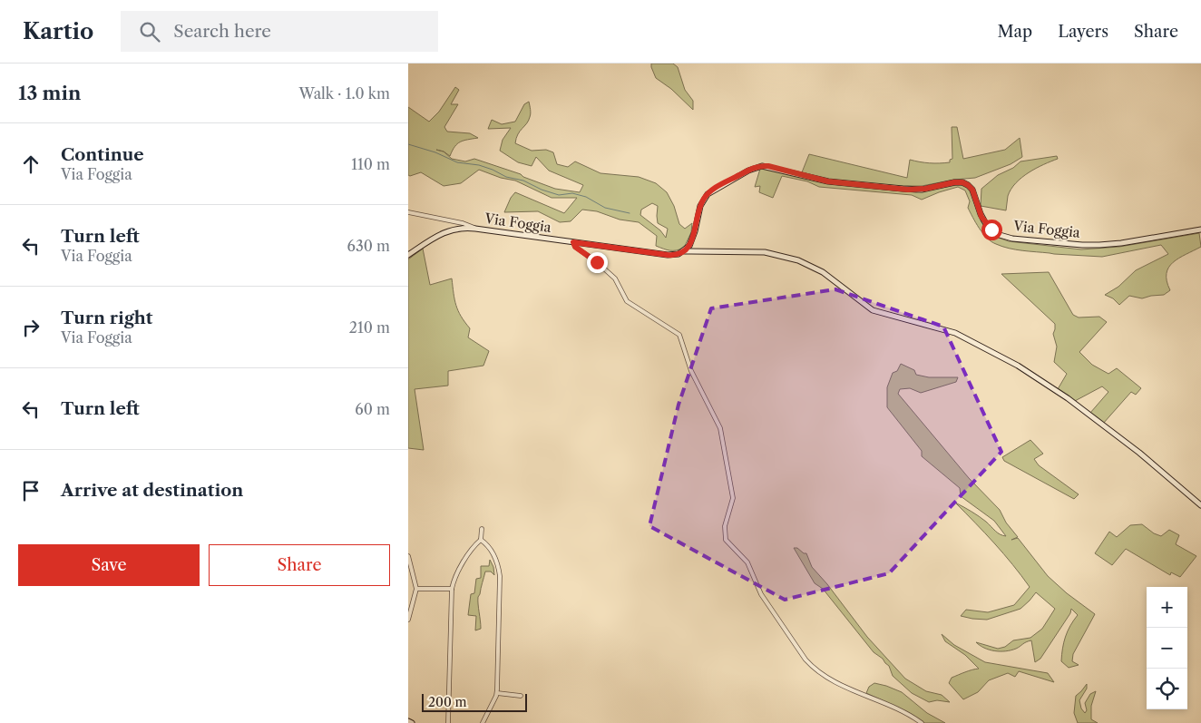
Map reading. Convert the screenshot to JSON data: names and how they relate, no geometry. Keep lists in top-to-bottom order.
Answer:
{
  "streets": {
    "main road": ["Via Foggia"]
  },
  "scale_bar": "200 m",
  "page": {
    "header": "Kartio",
    "search": "Search here",
    "nav": ["Map", "Layers", "Share"],
    "heading": ["13 min", "Walk · 1.0 km"],
    "list": [
      ["Continue", "Via Foggia", "110 m"],
      ["Turn left", "Via Foggia", "630 m"],
      ["Turn right", "Via Foggia", "210 m"],
      ["Turn left", "60 m"],
      "Arrive at destination"
    ],
    "buttons": ["Save", "Share"],
    "map_buttons": ["+", "−"],
    "scale": "200 m"
  }
}
